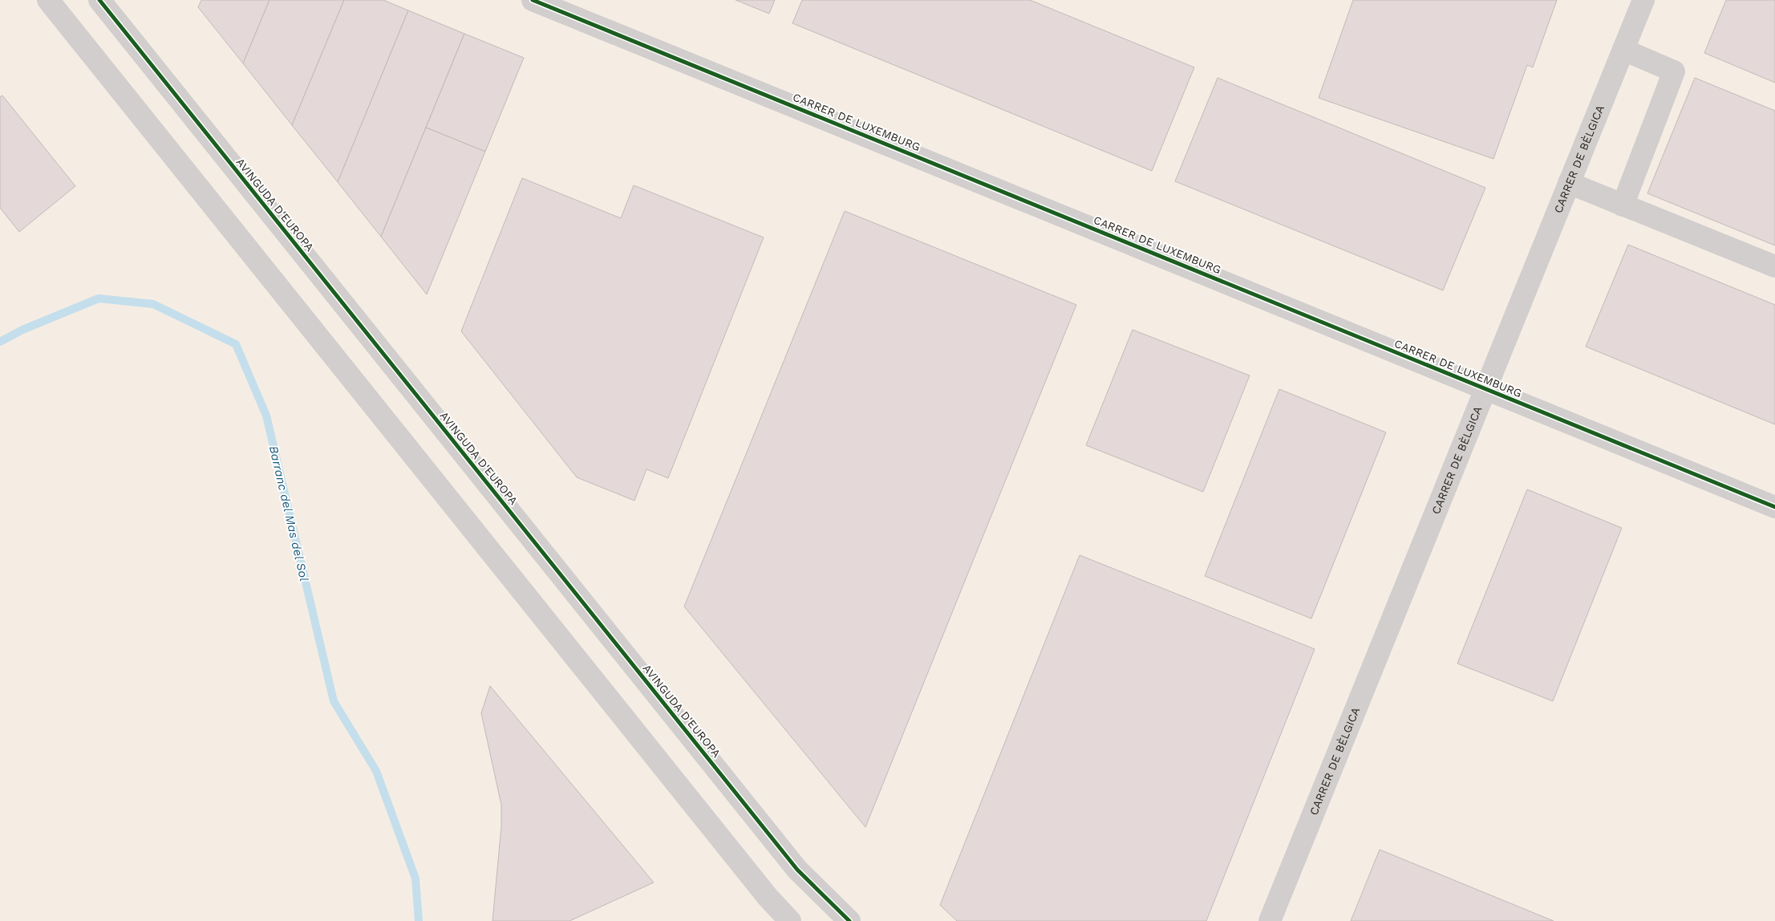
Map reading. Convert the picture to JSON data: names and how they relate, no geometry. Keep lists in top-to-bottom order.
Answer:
{
  "streets": {
    "street": ["CARRER DE LUXEMBURG", "CARRER DE BÈLGICA", "AVINGUDA D'EUROPA"]
  },
  "crossings": [
    ["CARRER DE LUXEMBURG", "CARRER DE BÈLGICA"]
  ],
  "water": ["Barranc del Mas del Sol"]
}
